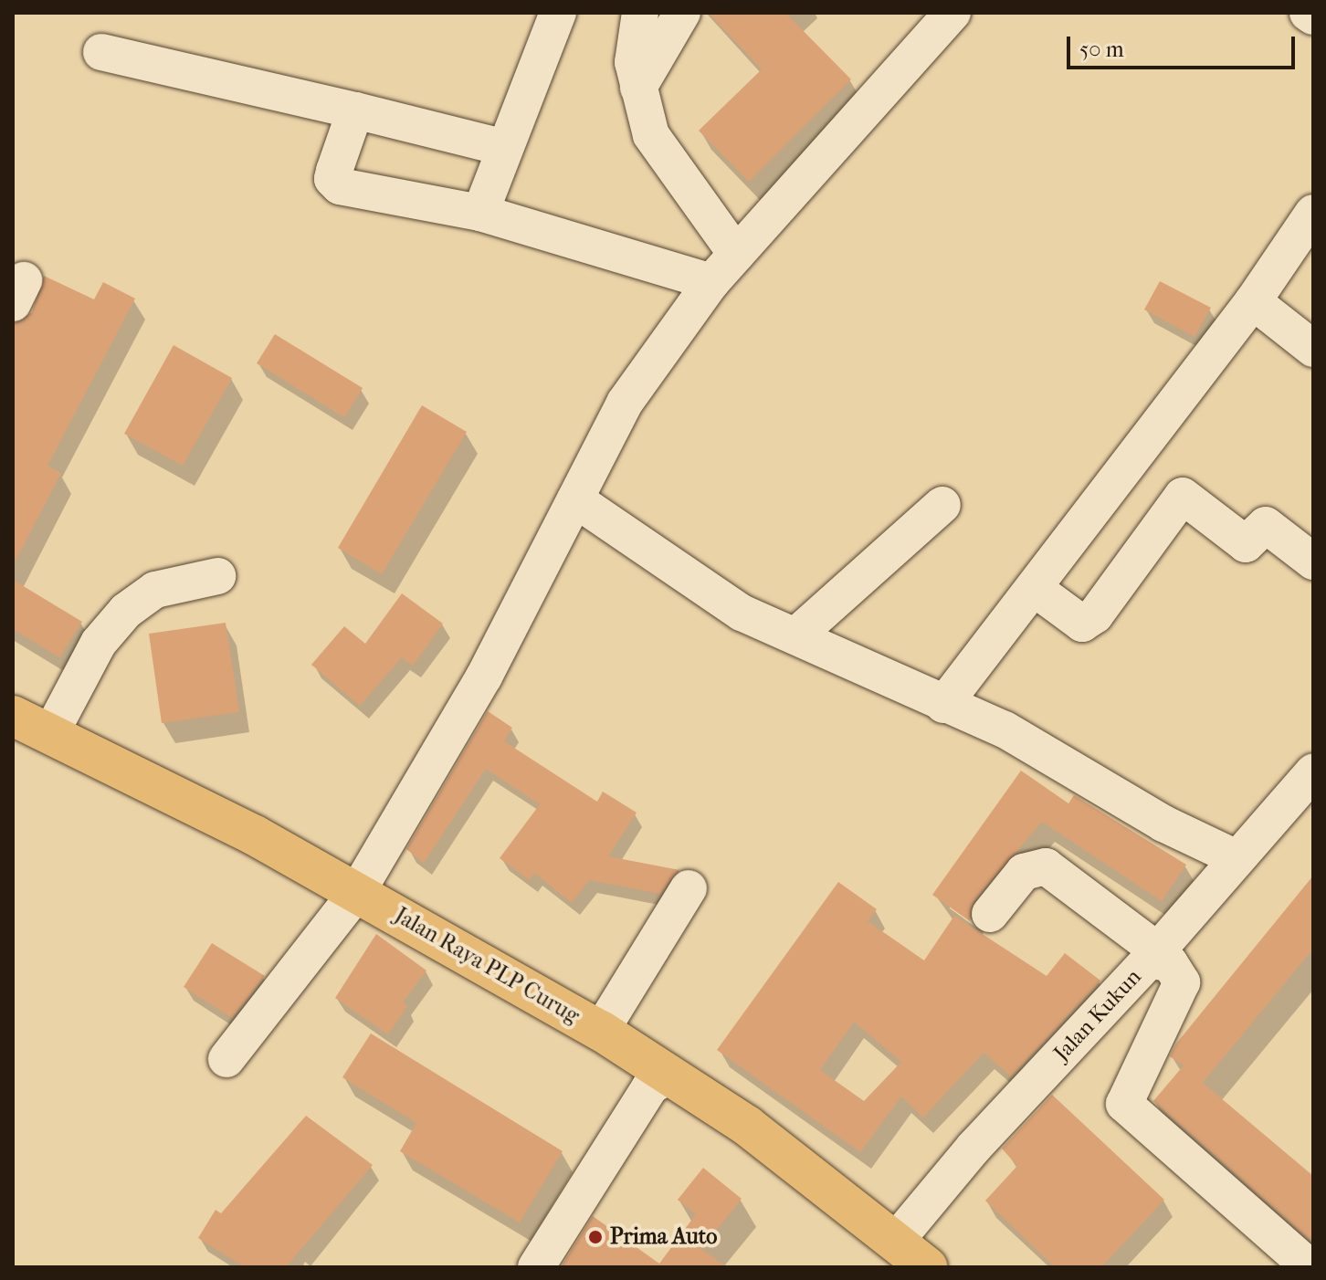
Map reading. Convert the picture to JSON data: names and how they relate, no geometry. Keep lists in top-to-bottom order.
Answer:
{
  "streets": {
    "main road": ["Jalan Raya PLP Curug"],
    "street": ["Jalan Kukun"]
  },
  "crossings": [
    ["Jalan Raya PLP Curug", "Jalan Kukun"]
  ],
  "places": ["Prima Auto"],
  "scale_bar": "50 m"
}
